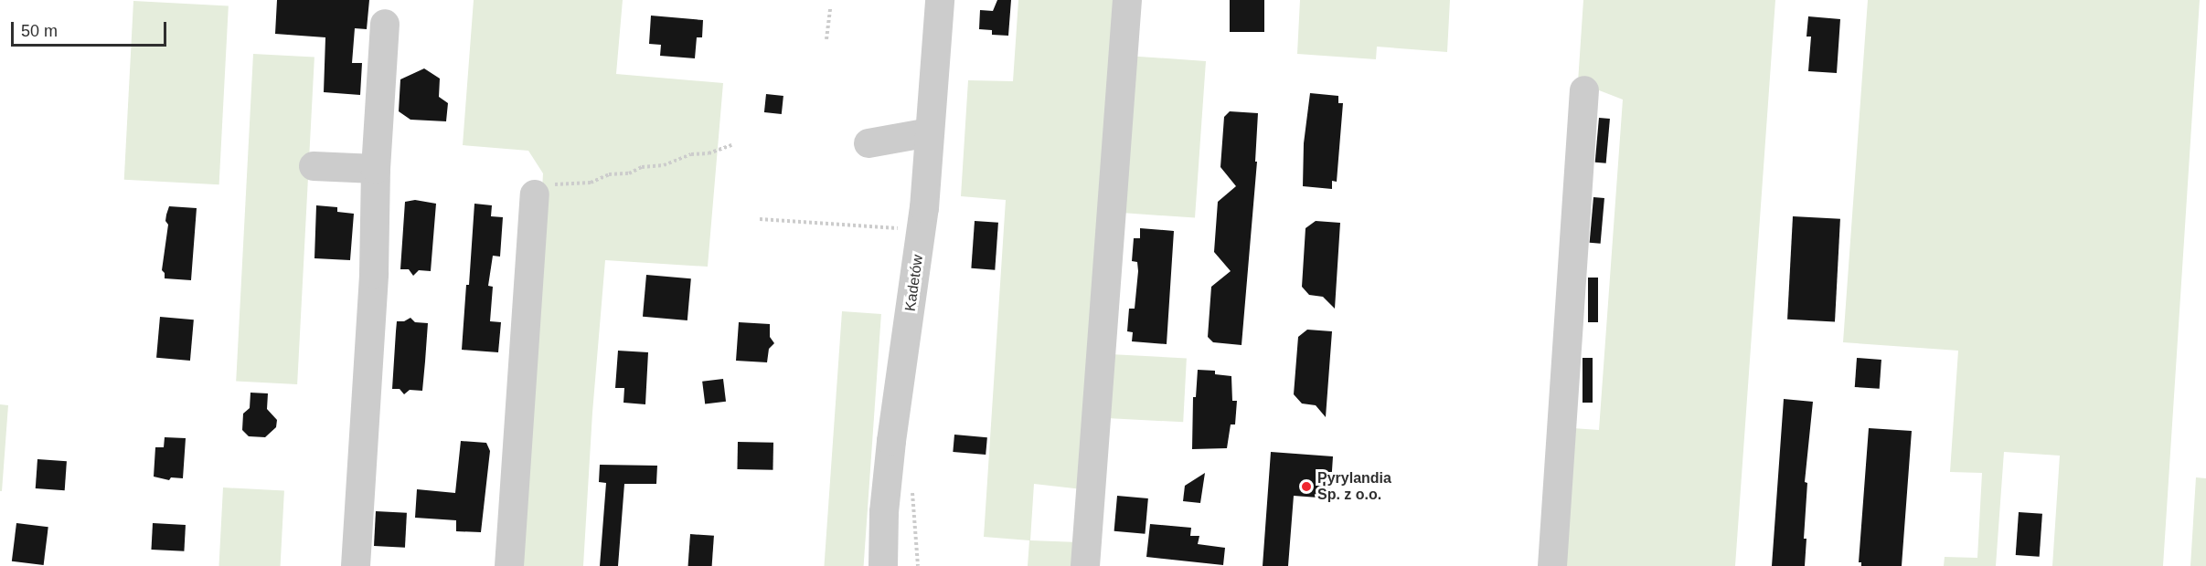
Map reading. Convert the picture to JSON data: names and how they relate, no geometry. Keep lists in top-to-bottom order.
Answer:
{
  "streets": {
    "street": ["Kadetów"]
  },
  "places": ["Pyrylandia Sp. z o.o."],
  "scale_bar": "50 m"
}
